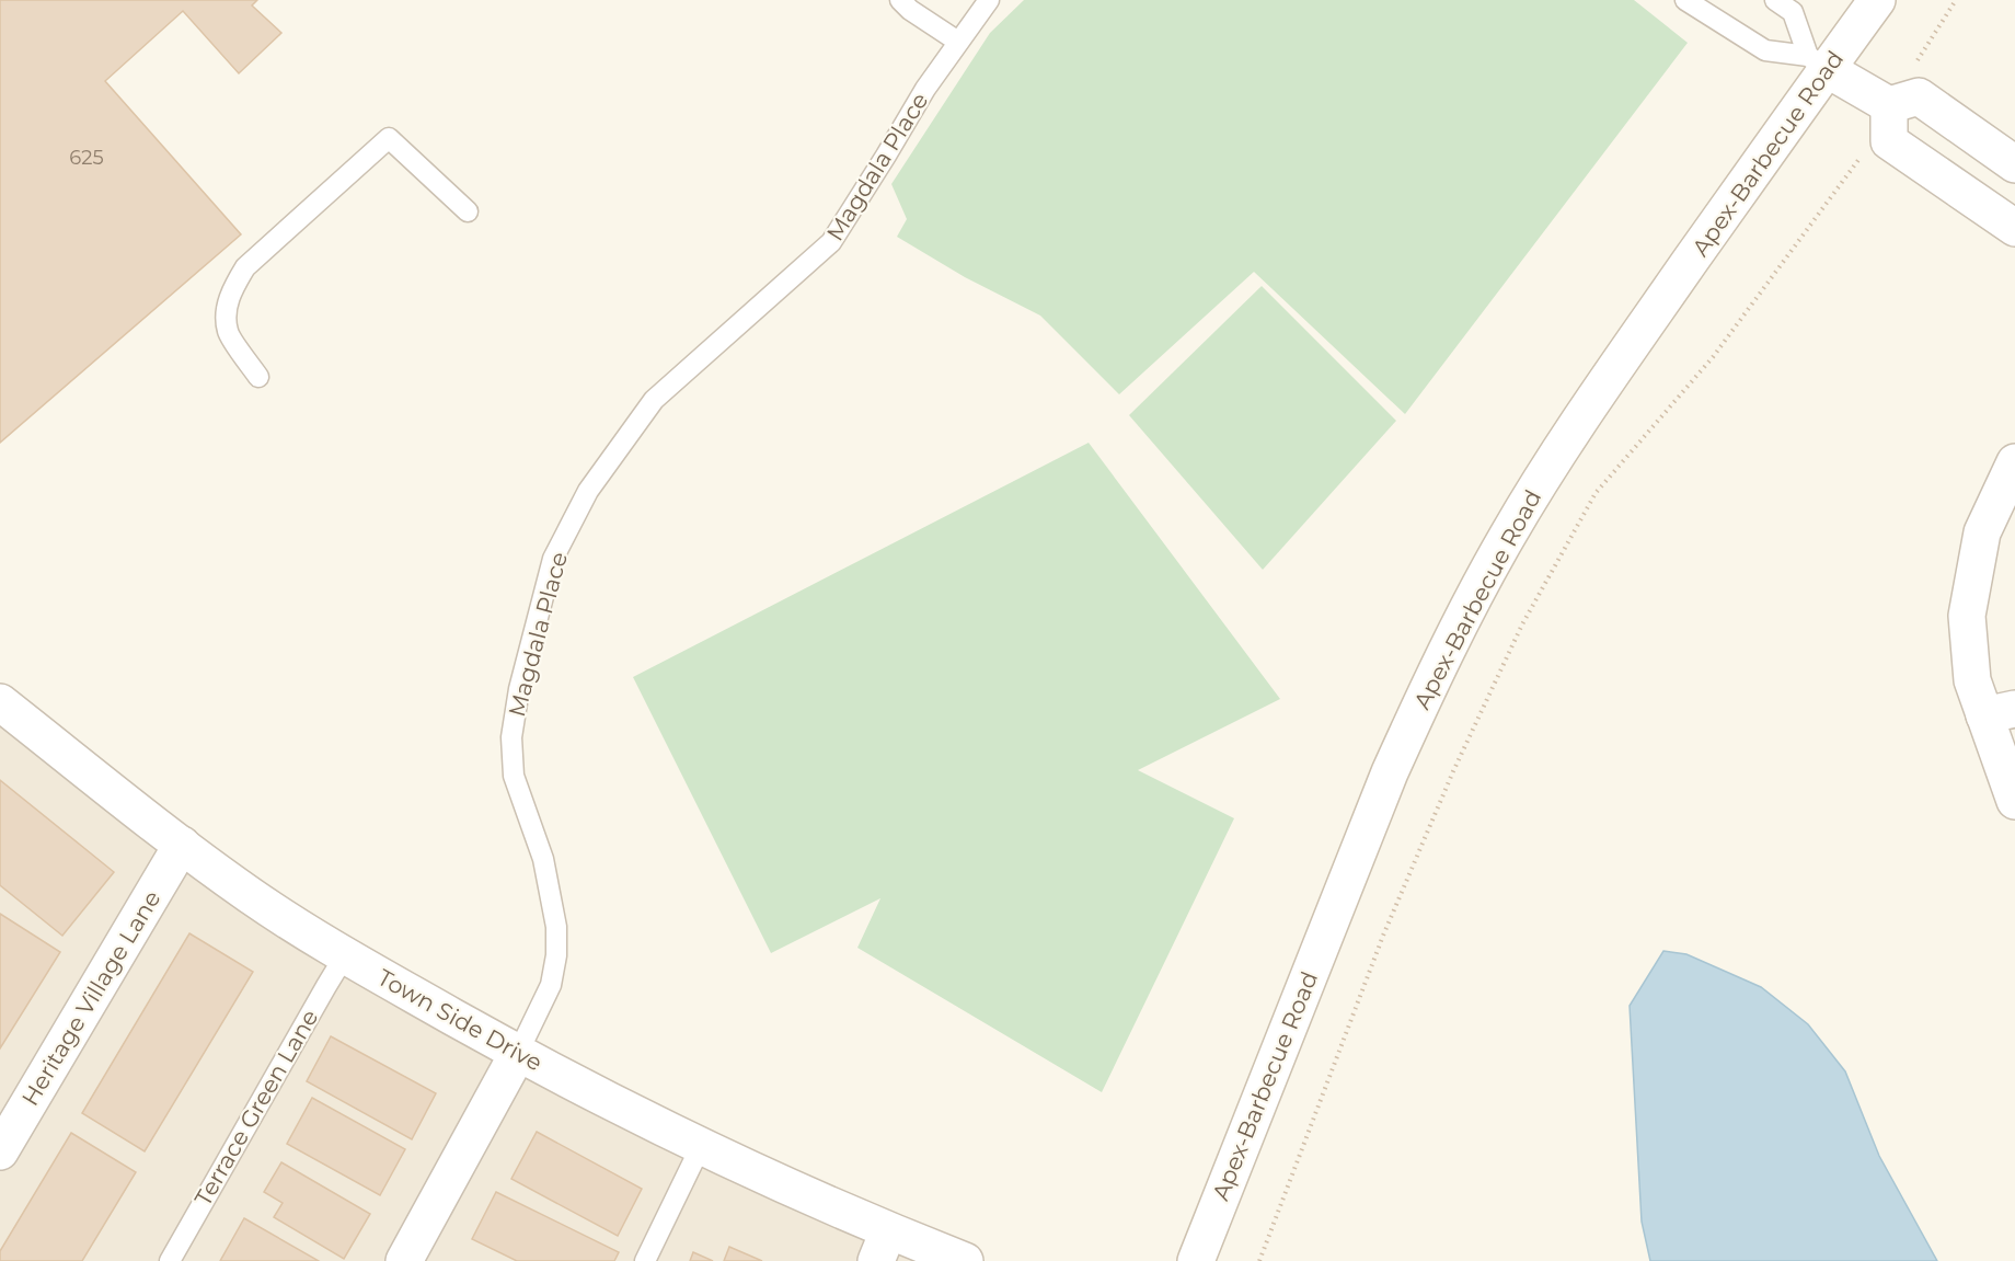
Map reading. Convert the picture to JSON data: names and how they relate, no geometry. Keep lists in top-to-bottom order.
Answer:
{
  "streets": {
    "street": [
      "Apex-Barbecue Road",
      "Magdala Place",
      "Heritage Village Lane",
      "Town Side Drive"
    ],
    "lane": ["Terrace Green Lane"]
  },
  "crossings": [
    ["Magdala Place", "Town Side Drive"],
    ["Heritage Village Lane", "Town Side Drive"],
    ["Town Side Drive", "Terrace Green Lane"]
  ],
  "house_numbers": ["625"]
}
